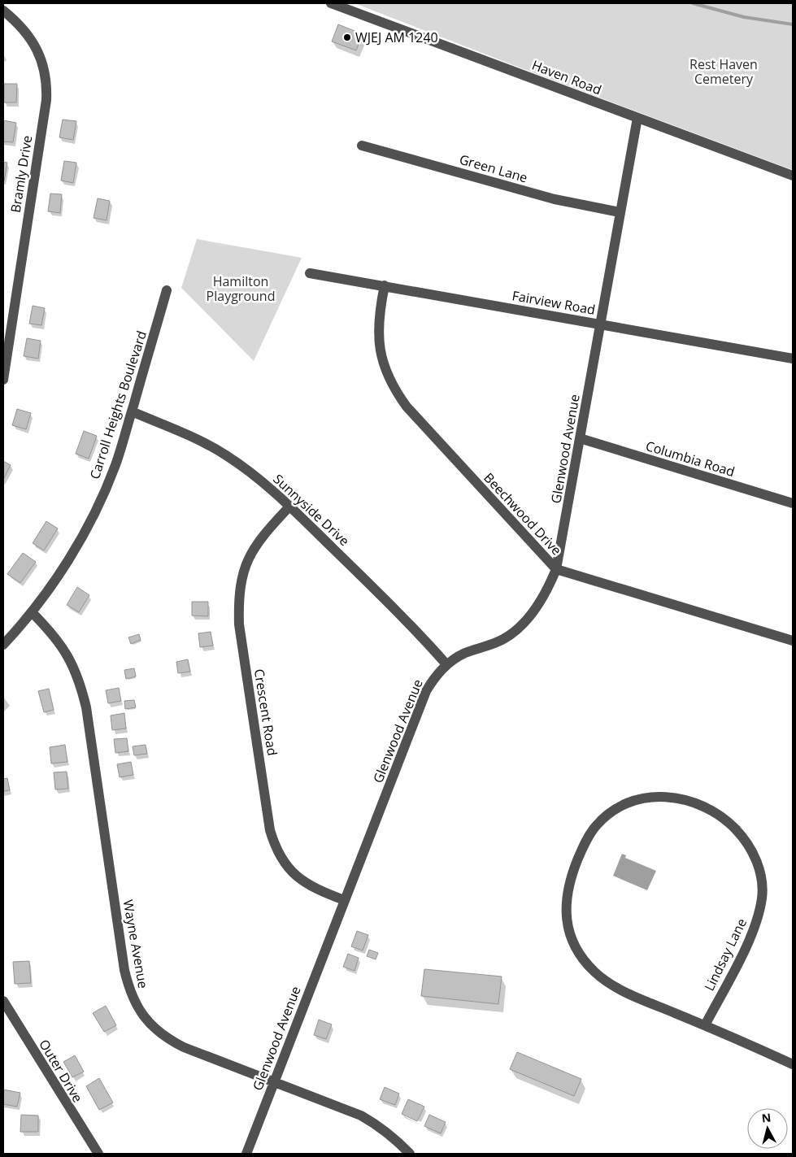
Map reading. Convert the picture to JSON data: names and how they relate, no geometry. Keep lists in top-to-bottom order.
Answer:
{
  "streets": {
    "street": [
      "Haven Road",
      "Green Lane",
      "Bramly Drive",
      "Fairview Road",
      "Carroll Heights Boulevard",
      "Glenwood Avenue",
      "Columbia Road",
      "Sunnyside Drive",
      "Beechwood Drive",
      "Crescent Road",
      "Wayne Avenue",
      "Lindsay Lane",
      "Outer Drive"
    ]
  },
  "crossings": [
    ["Haven Road", "Glenwood Avenue"],
    ["Green Lane", "Glenwood Avenue"],
    ["Fairview Road", "Glenwood Avenue"],
    ["Fairview Road", "Beechwood Drive"],
    ["Carroll Heights Boulevard", "Sunnyside Drive"],
    ["Carroll Heights Boulevard", "Wayne Avenue"],
    ["Glenwood Avenue", "Columbia Road"],
    ["Glenwood Avenue", "Sunnyside Drive"],
    ["Glenwood Avenue", "Beechwood Drive"],
    ["Glenwood Avenue", "Crescent Road"],
    ["Glenwood Avenue", "Wayne Avenue"],
    ["Sunnyside Drive", "Crescent Road"]
  ],
  "parks": ["Rest Haven Cemetery", "Hamilton Playground"],
  "places": ["WJEJ AM 1240"],
  "north": "top"
}
